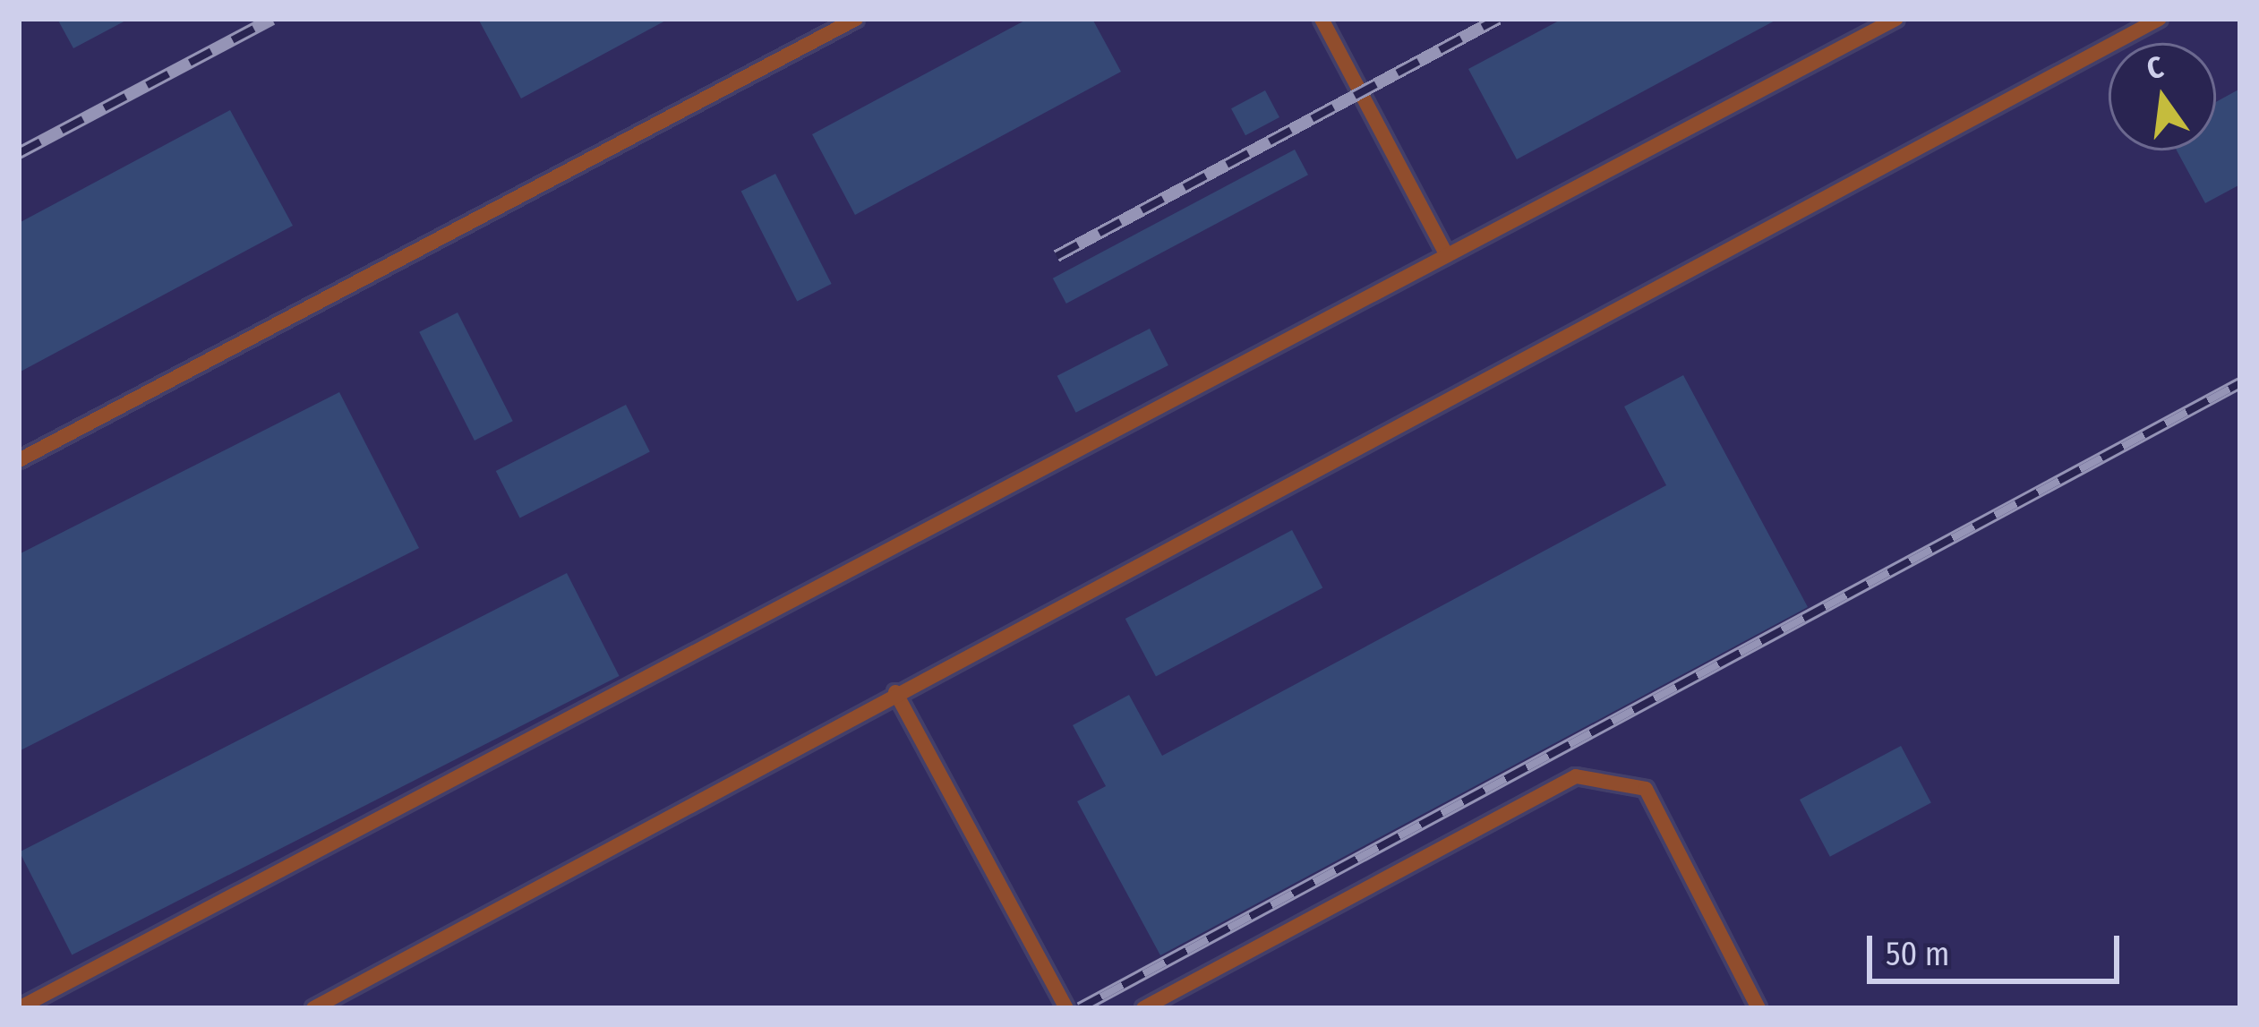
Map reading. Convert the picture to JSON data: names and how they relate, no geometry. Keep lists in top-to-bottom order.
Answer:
{
  "scale_bar": "50 m",
  "north": "top"
}
